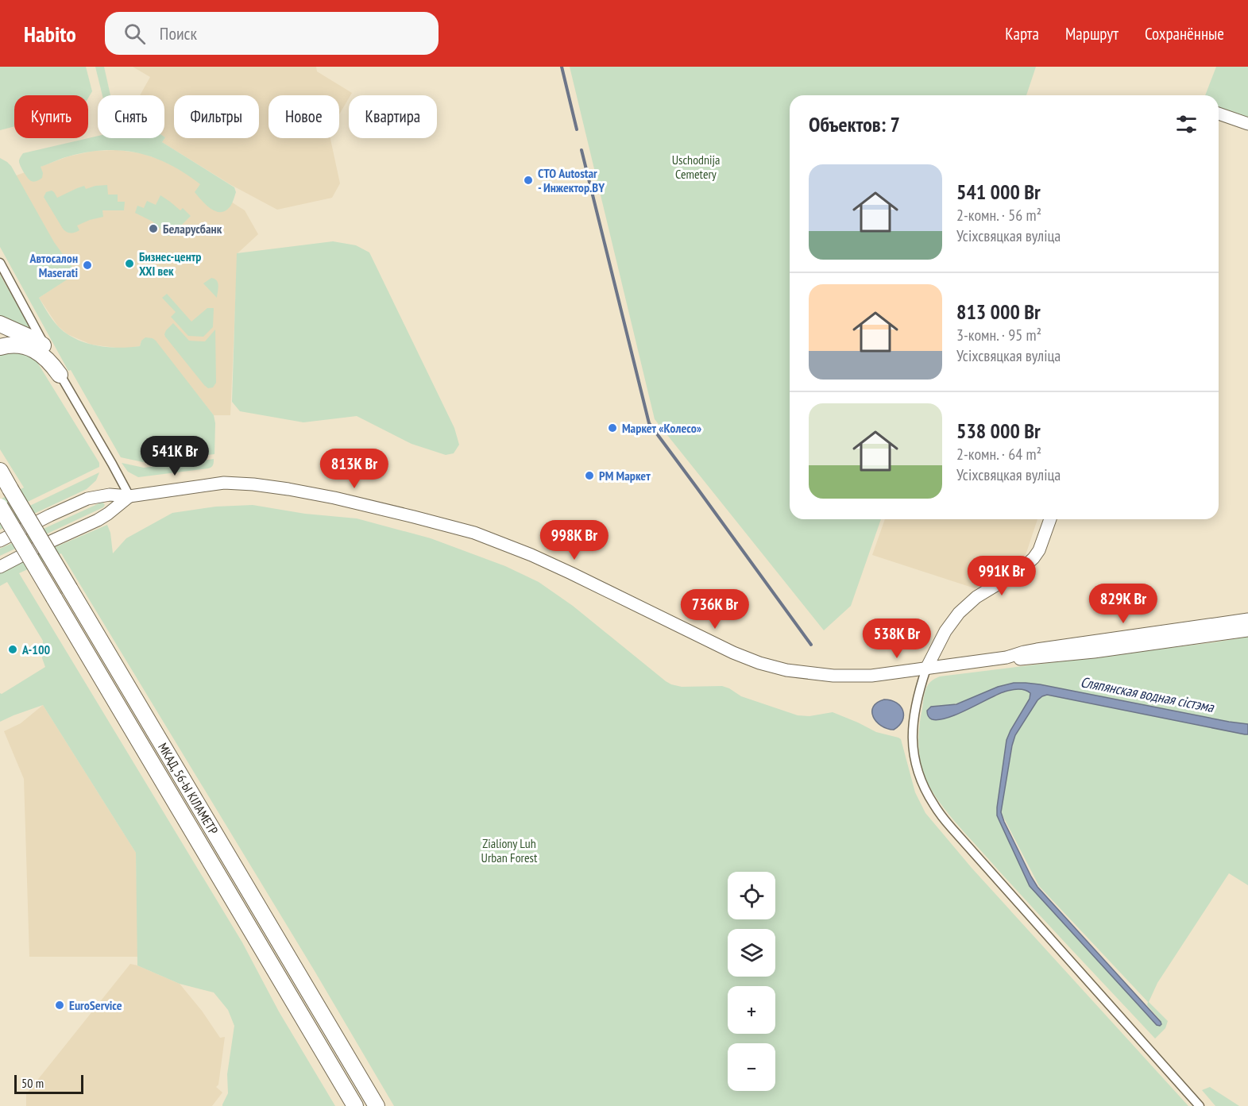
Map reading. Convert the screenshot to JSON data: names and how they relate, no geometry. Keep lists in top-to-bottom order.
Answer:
{
  "streets": {
    "highway": ["МКАД, 56-Ы КІЛАМЕТР"]
  },
  "water": ["Сляпянская водная сістэма"],
  "parks": ["Uschodnija Cemetery", "Zialiony Luh Urban Forest"],
  "places": [
    "СТО Autostar - Инжектор.BY",
    "Беларусбанк",
    "Бизнес-центр XXI век",
    "Автосалон Maserati",
    "Маркет «Колесо»",
    "РМ Маркет",
    "A-100",
    "EuroService"
  ],
  "scale_bar": "50 m",
  "page": {
    "header": "Habito",
    "search": "Поиск",
    "nav": ["Карта", "Маршрут", "Сохранённые"],
    "chip": [
      "Купить",
      "Снять",
      "Фильтры",
      "Новое",
      "Квартира"
    ],
    "heading": "Объектов: 7",
    "list": [
      {
        "name": "541 000 Br",
        "note": "2-комн. · 56 m² · Усіхсвяцкая вуліца"
      },
      {
        "name": "813 000 Br",
        "note": "3-комн. · 95 m² · Усіхсвяцкая вуліца"
      },
      {
        "name": "538 000 Br",
        "note": "2-комн. · 64 m² · Усіхсвяцкая вуліца"
      }
    ],
    "price": [
      "541K Br",
      "813K Br",
      "998K Br",
      "991K Br",
      "829K Br",
      "736K Br",
      "538K Br"
    ],
    "map_buttons": ["+", "−"],
    "scale": "50 m"
  }
}
